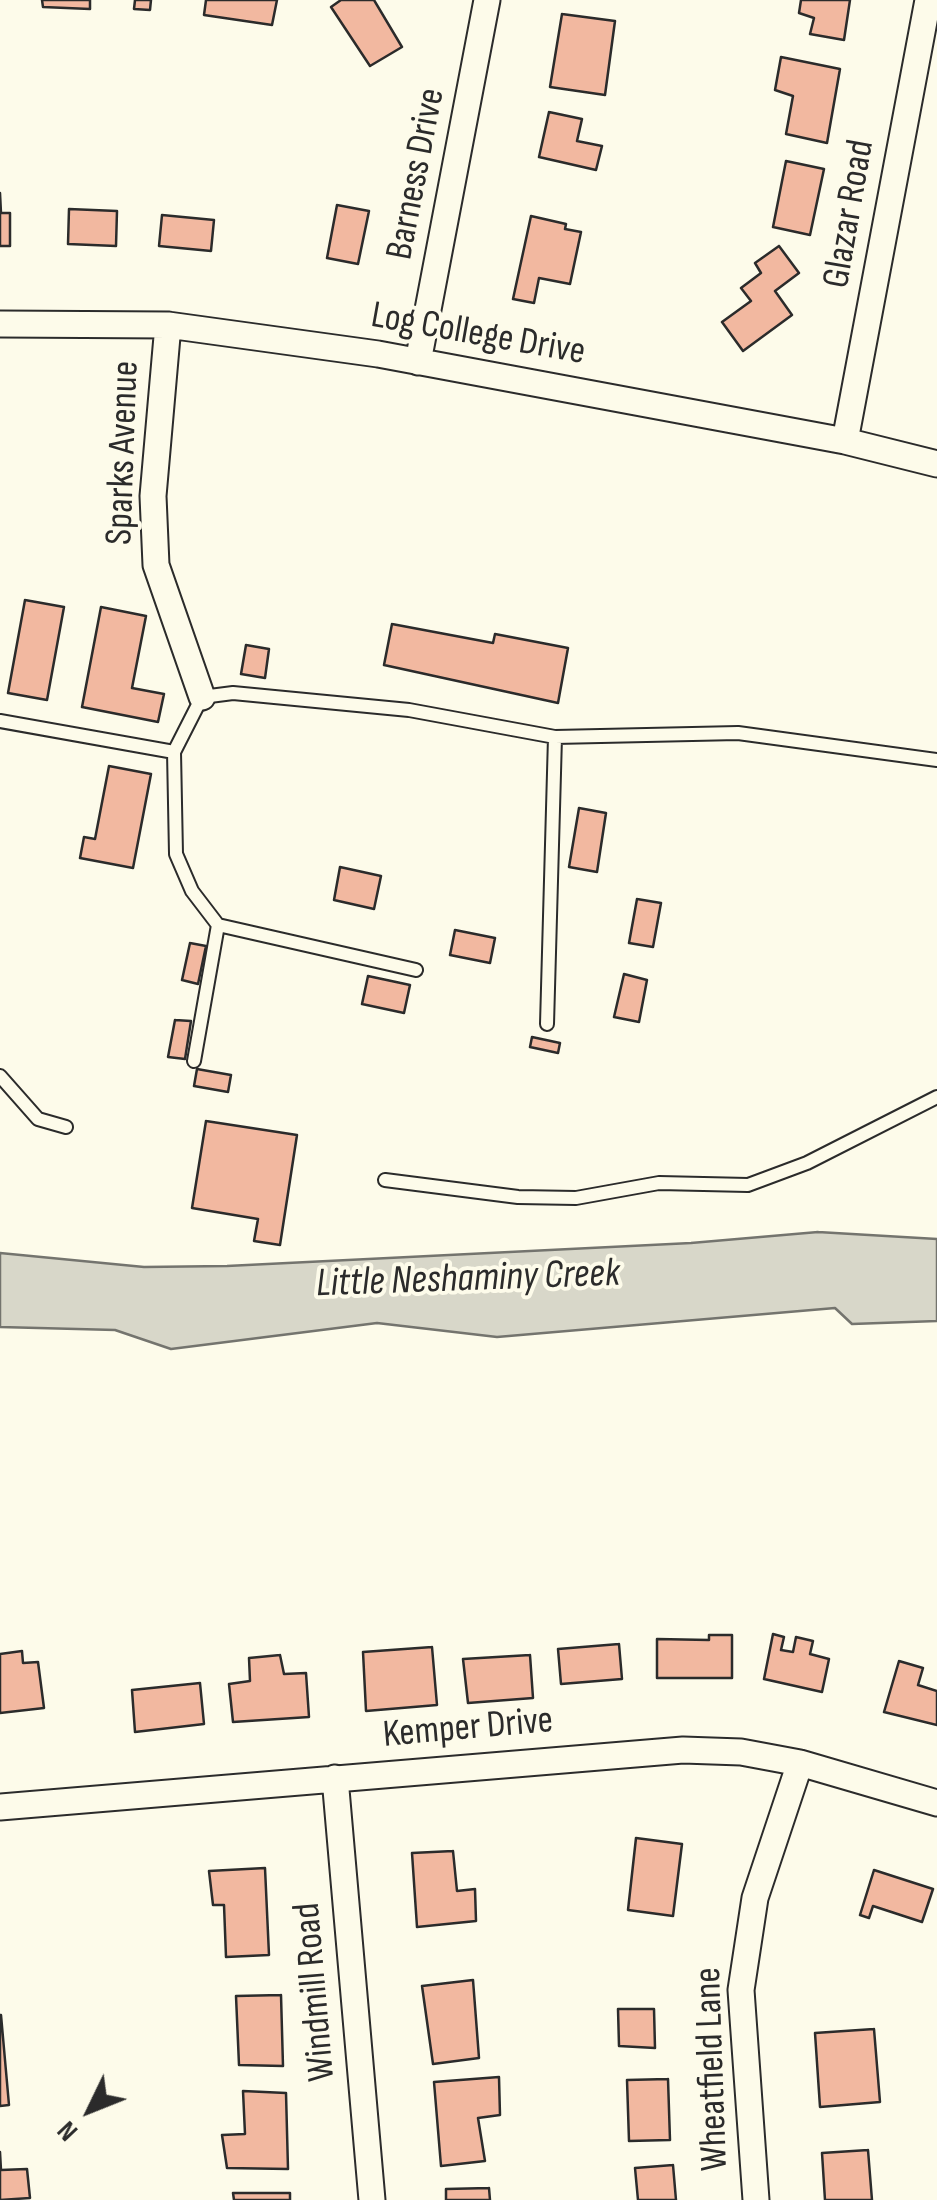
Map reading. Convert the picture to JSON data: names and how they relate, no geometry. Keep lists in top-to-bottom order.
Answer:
{
  "streets": {
    "street": [
      "Barness Drive",
      "Glazar Road",
      "Log College Drive",
      "Sparks Avenue",
      "Kemper Drive",
      "Windmill Road",
      "Wheatfield Lane"
    ]
  },
  "crossings": [
    ["Barness Drive", "Log College Drive"],
    ["Glazar Road", "Log College Drive"],
    ["Log College Drive", "Sparks Avenue"],
    ["Kemper Drive", "Windmill Road"],
    ["Kemper Drive", "Wheatfield Lane"]
  ],
  "water": ["Little Neshaminy Creek"],
  "north": "bottom left"
}
